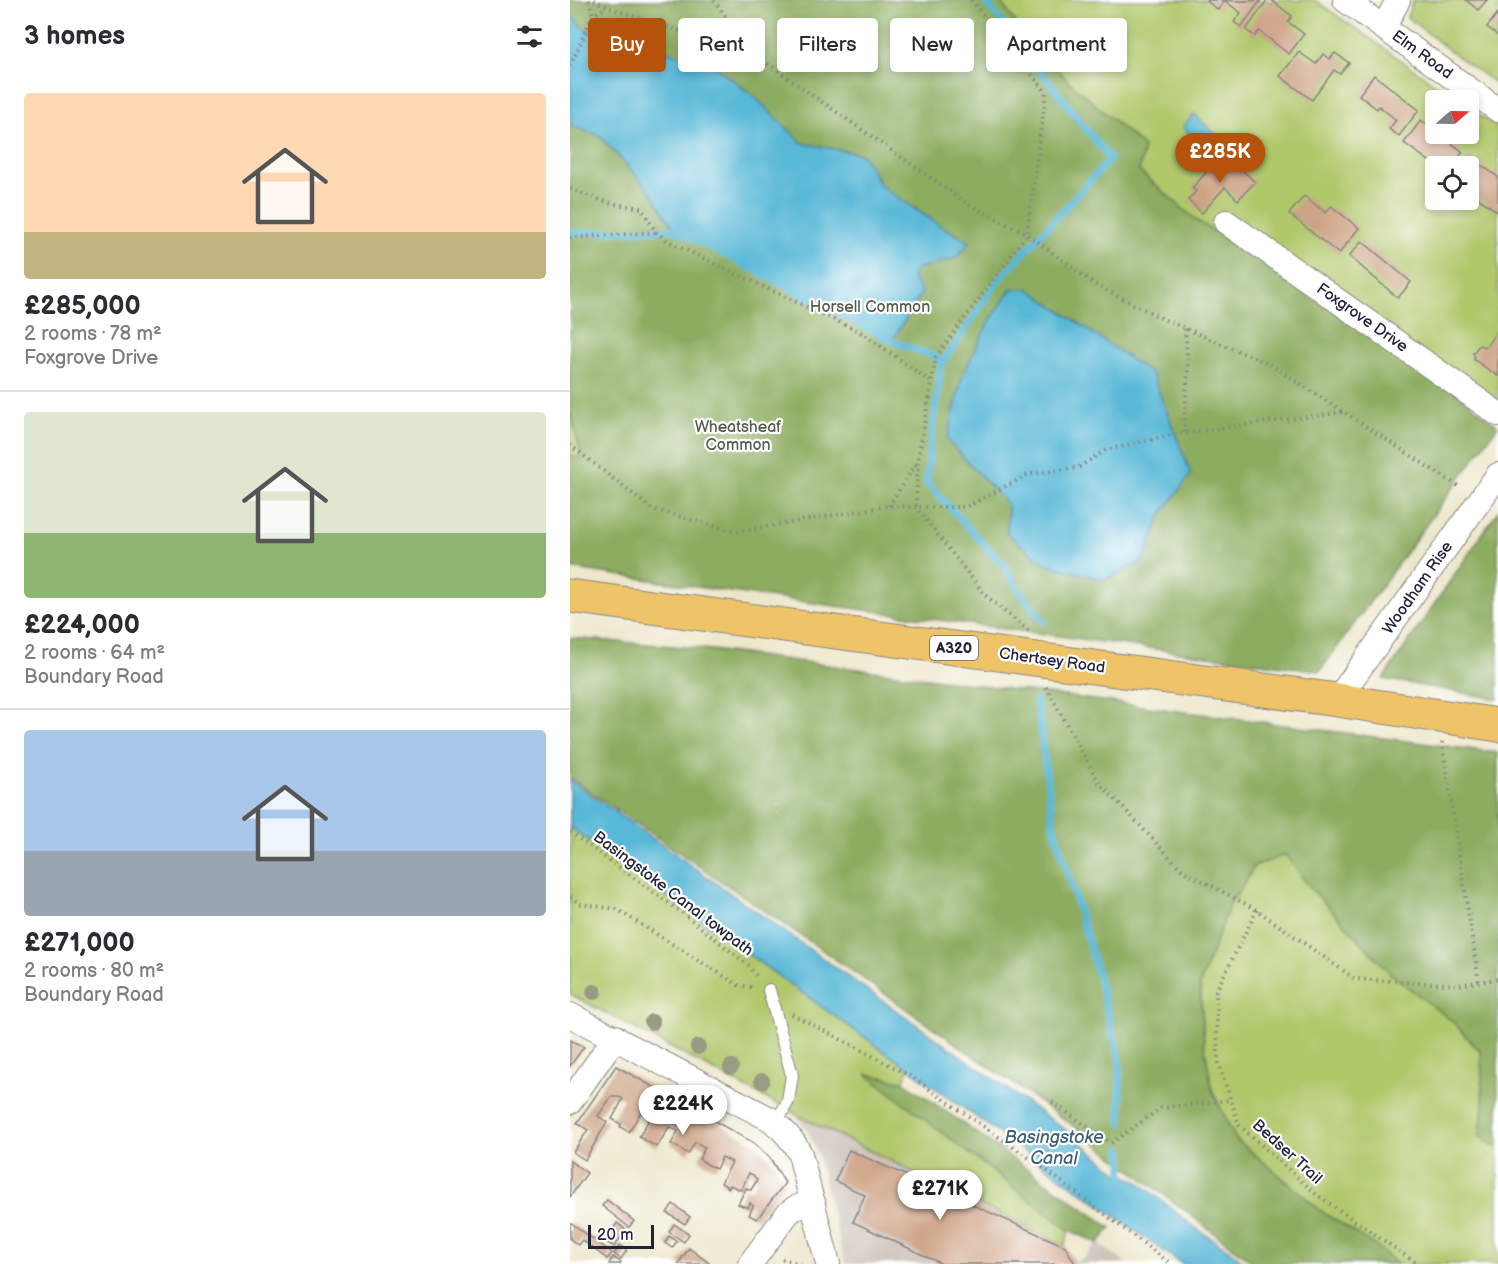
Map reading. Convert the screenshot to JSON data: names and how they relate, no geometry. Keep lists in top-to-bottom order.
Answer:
{
  "streets": {
    "main road": ["A320", "Chertsey Road"],
    "street": ["Elm Road", "Foxgrove Drive", "Woodham Rise"],
    "path": ["Basingstoke Canal towpath", "Bedser Trail"]
  },
  "crossings": [
    ["Woodham Rise", "Chertsey Road"]
  ],
  "water": ["Basingstoke Canal"],
  "parks": ["Horsell Common", "Wheatsheaf Common"],
  "scale_bar": "20 m",
  "north": "right",
  "page": {
    "heading": "3 homes",
    "chip": [
      "Buy",
      "Rent",
      "Filters",
      "New",
      "Apartment"
    ],
    "list": [
      {
        "name": "£285,000",
        "note": "2 rooms · 78 m² · Foxgrove Drive"
      },
      {
        "name": "£224,000",
        "note": "2 rooms · 64 m² · Boundary Road"
      },
      {
        "name": "£271,000",
        "note": "2 rooms · 80 m² · Boundary Road"
      }
    ],
    "price": ["£285K", "£224K", "£271K"],
    "scale": "20 m"
  }
}
